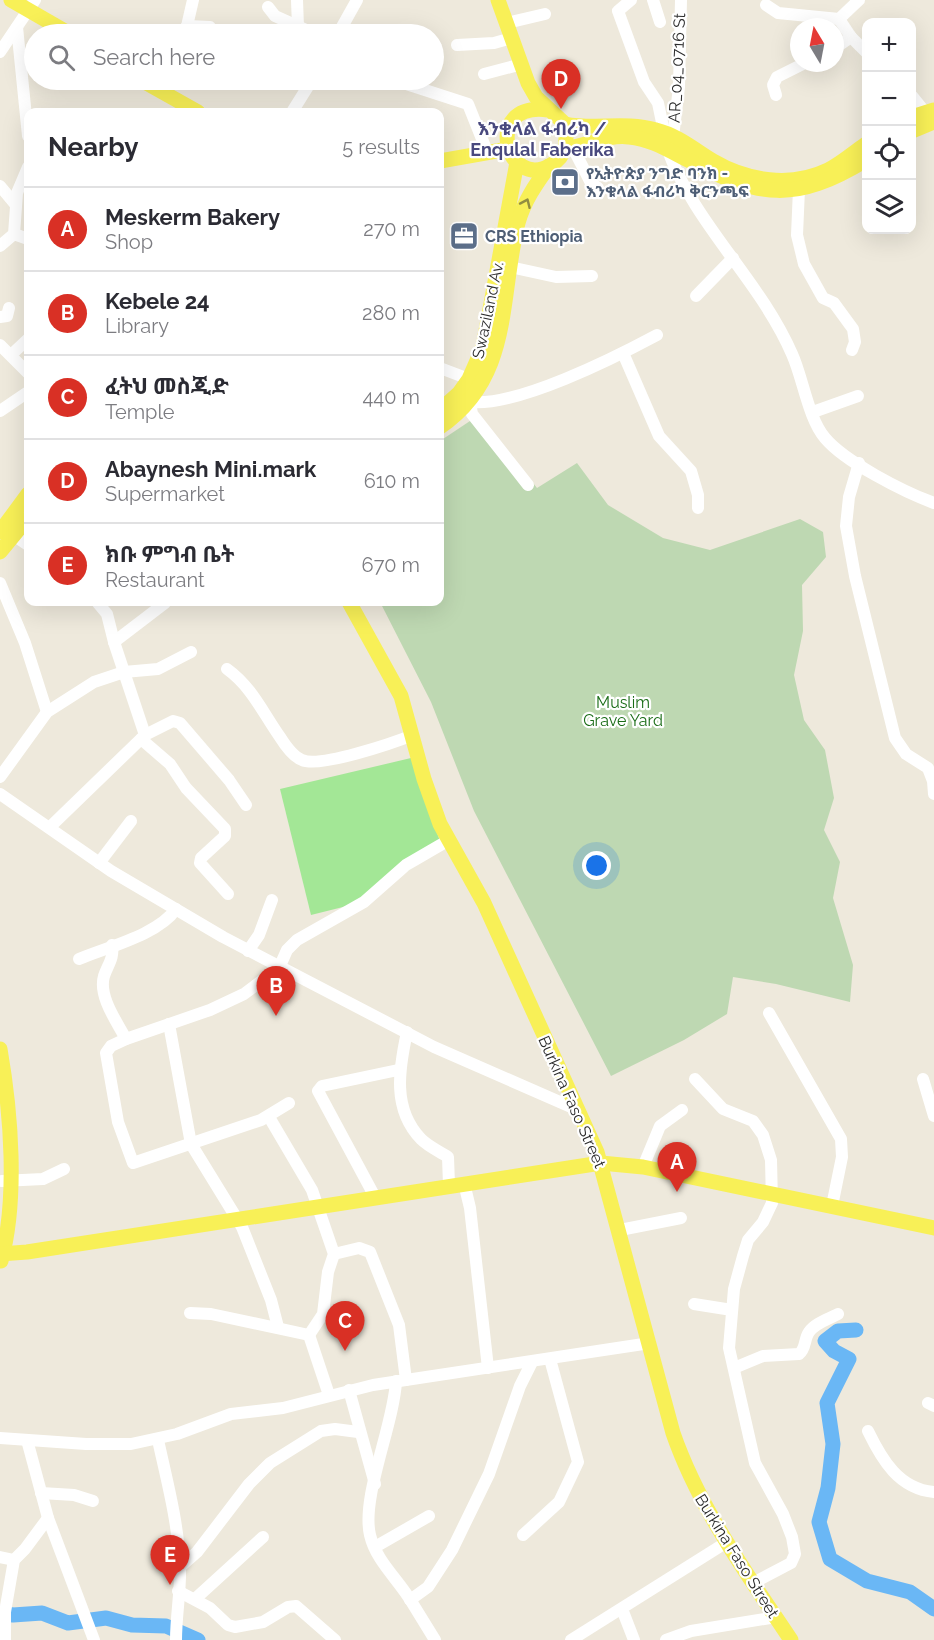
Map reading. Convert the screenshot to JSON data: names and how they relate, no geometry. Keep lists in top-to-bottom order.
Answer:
{
  "streets": {
    "main road": ["Swaziland Av.", "Burkina Faso Street"],
    "street": ["AR_04_0716 St"]
  },
  "districts": ["እንቁላል ፋብሪካ / Enqulal Faberika"],
  "parks": ["Muslim Grave Yard"],
  "places": {
    "bank": ["የኢትዮጵያ ንግድ ባንክ - እንቁላል ፋብሪካ ቅርንጫፍ"],
    "office": ["CRS Ethiopia"]
  },
  "north": "top",
  "page": {
    "map_buttons": ["+", "−"],
    "search": "Search here",
    "pins": [
      "D",
      "B",
      "A",
      "C",
      "E"
    ],
    "heading": ["Nearby", "5 results"],
    "list": [
      {
        "mark": "A",
        "name": "Meskerm Bakery",
        "note": "Shop",
        "value": "270 m"
      },
      {
        "mark": "B",
        "name": "Kebele 24",
        "note": "Library",
        "value": "280 m"
      },
      {
        "mark": "C",
        "name": "ፈትህ መስጂድ",
        "note": "Temple",
        "value": "440 m"
      },
      {
        "mark": "D",
        "name": "Abaynesh Mini.mark",
        "note": "Supermarket",
        "value": "610 m"
      },
      {
        "mark": "E",
        "name": "ክቡ ምግብ ቤት",
        "note": "Restaurant",
        "value": "670 m"
      }
    ]
  }
}
